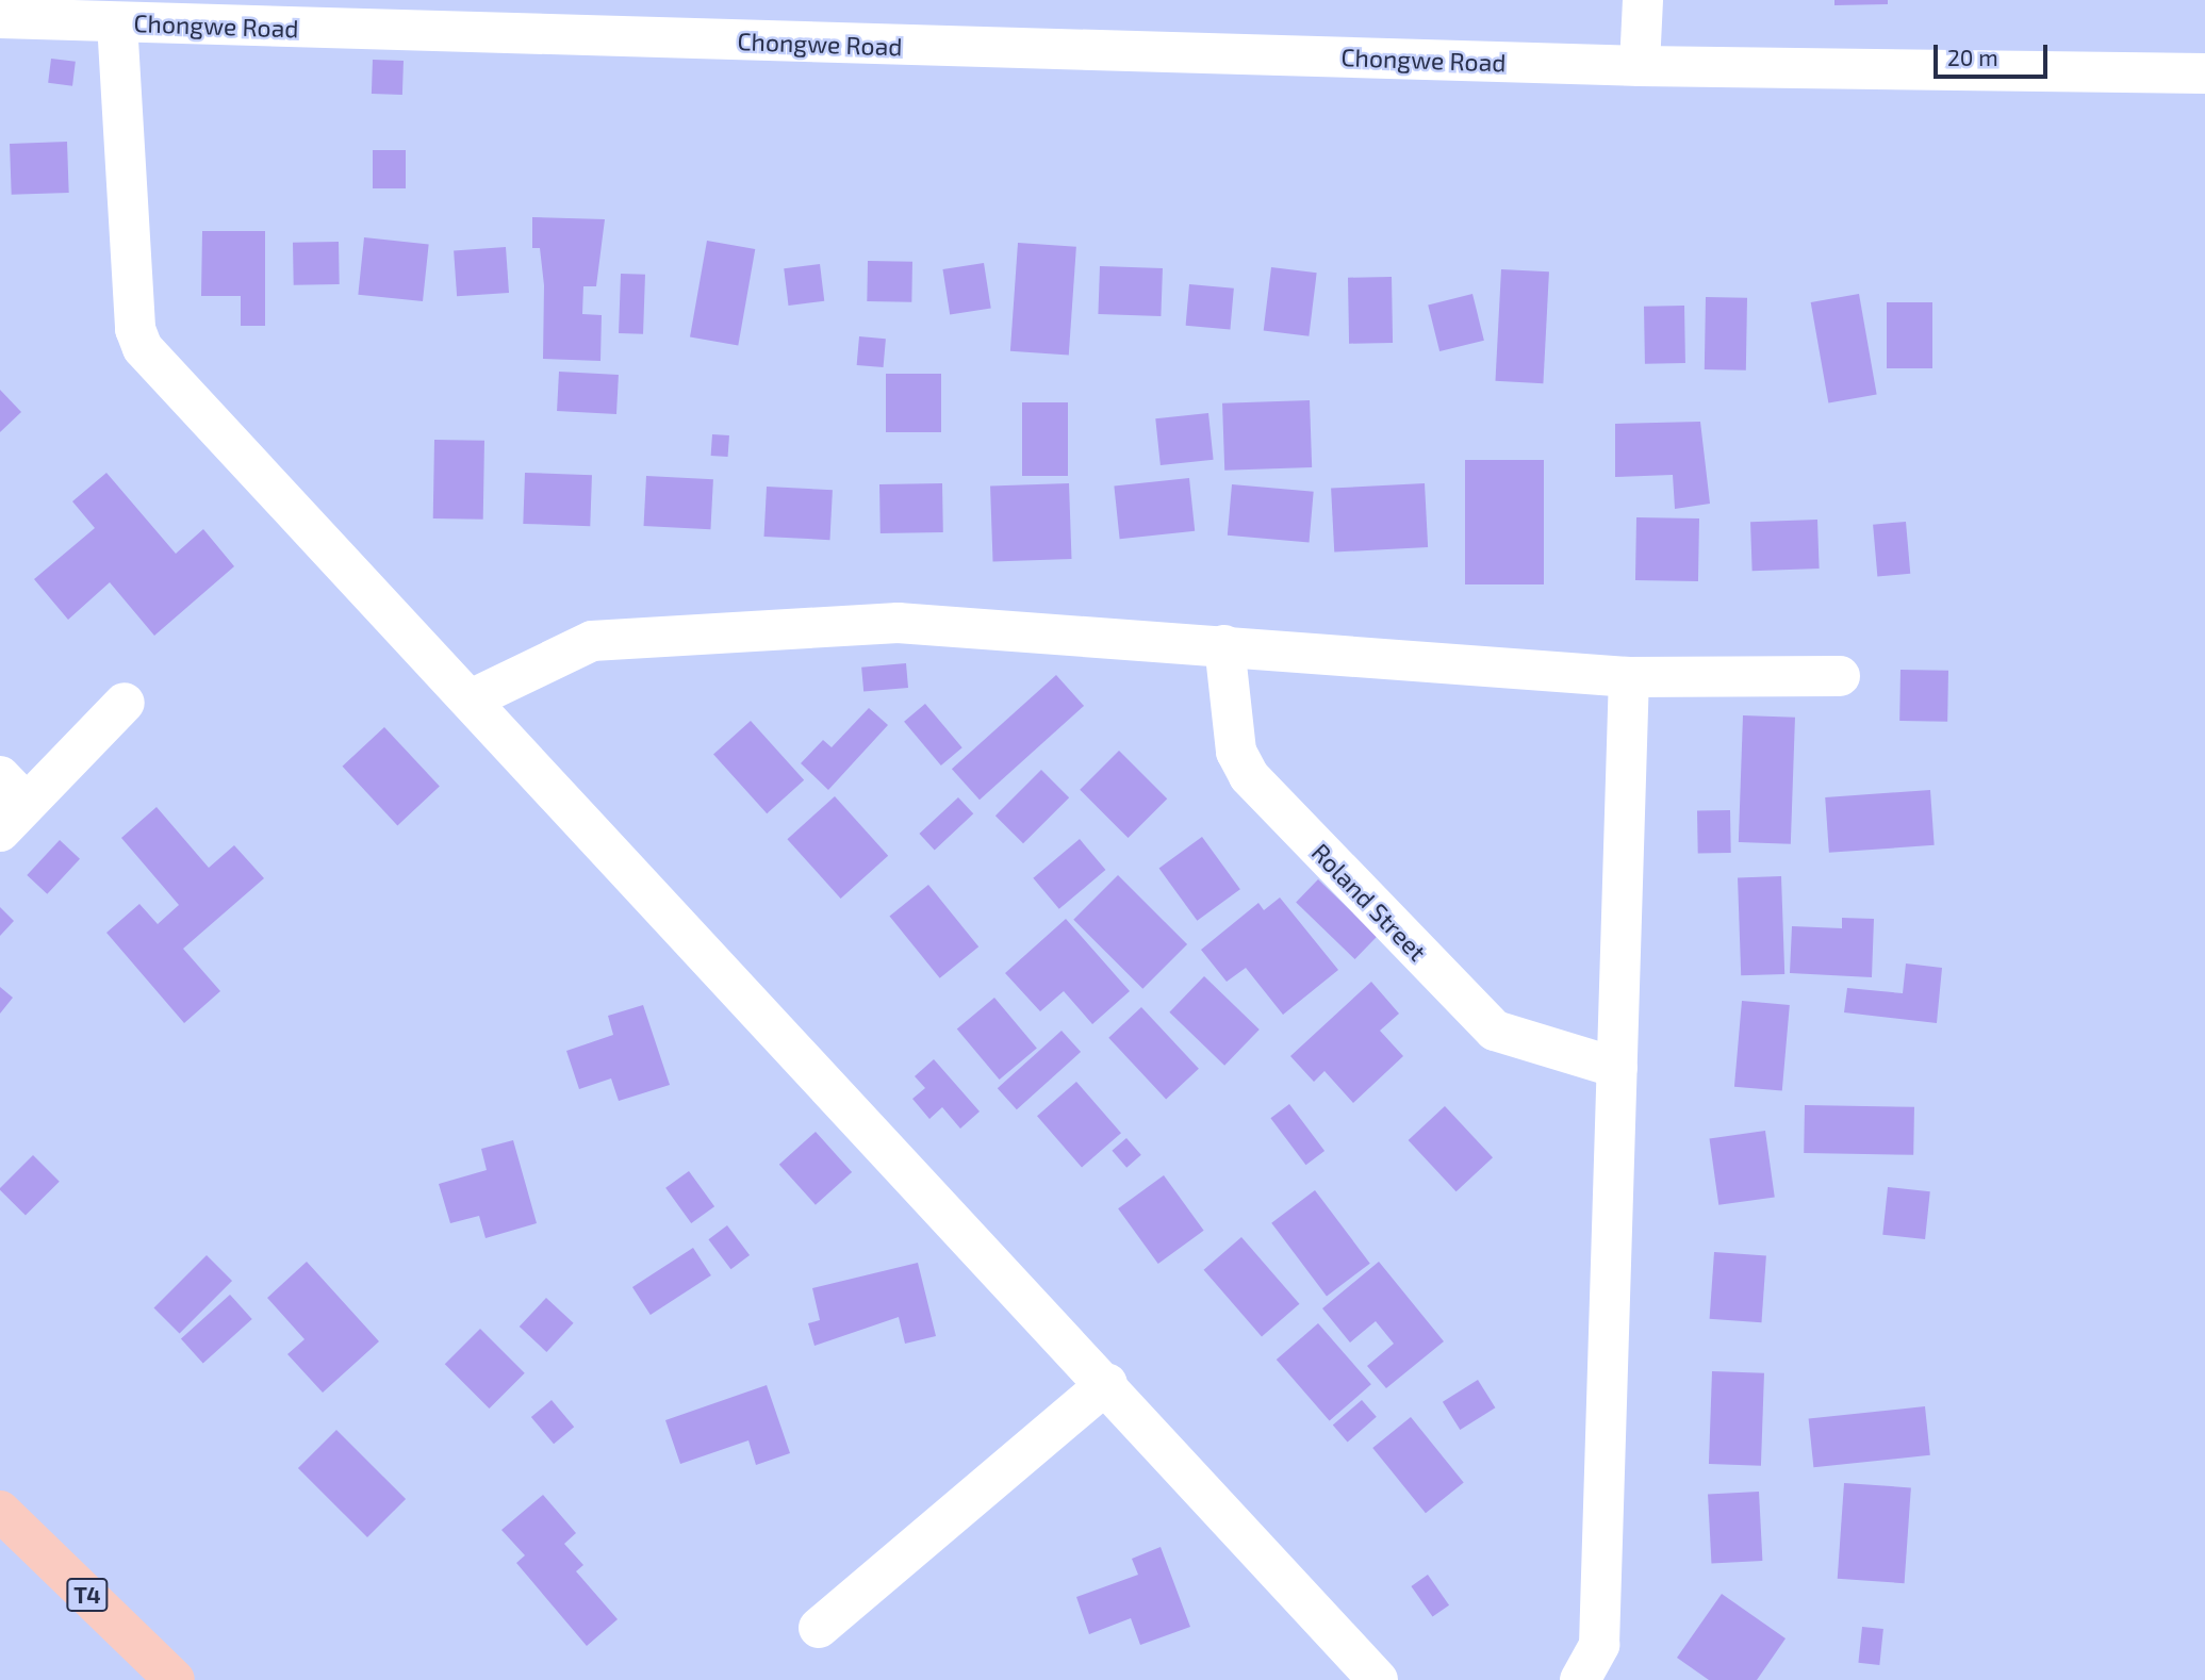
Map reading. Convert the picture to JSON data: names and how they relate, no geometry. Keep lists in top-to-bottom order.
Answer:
{
  "streets": {
    "main road": ["T4"],
    "street": ["Chongwe Road", "Roland Street"]
  },
  "scale_bar": "20 m"
}
